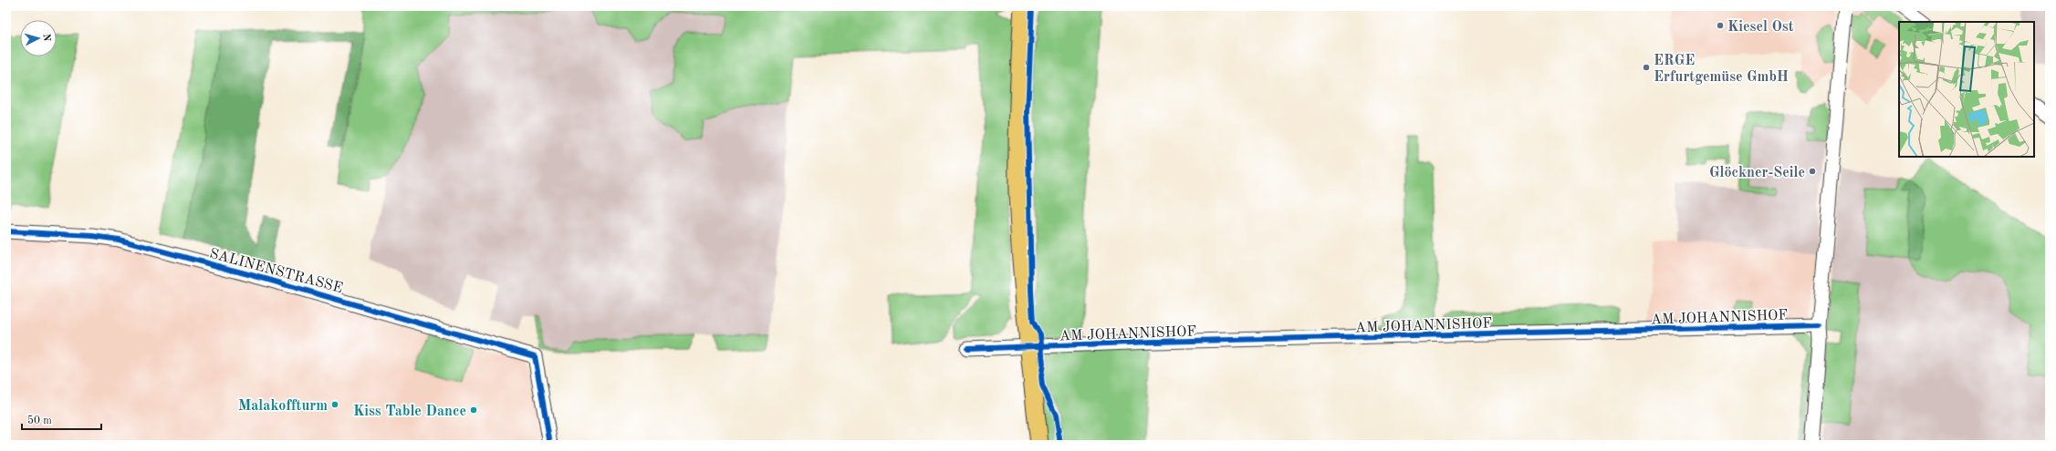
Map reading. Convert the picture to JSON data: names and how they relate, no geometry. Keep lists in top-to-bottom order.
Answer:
{
  "streets": {
    "street": ["SALINENSTRASSE", "AM JOHANNISHOF"]
  },
  "places": [
    "Kiesel Ost",
    "ERGE Erfurtgemüse GmbH",
    "Glöckner-Seile",
    "Malakoffturm",
    "Kiss Table Dance"
  ],
  "scale_bar": "50 m",
  "north": "right"
}
